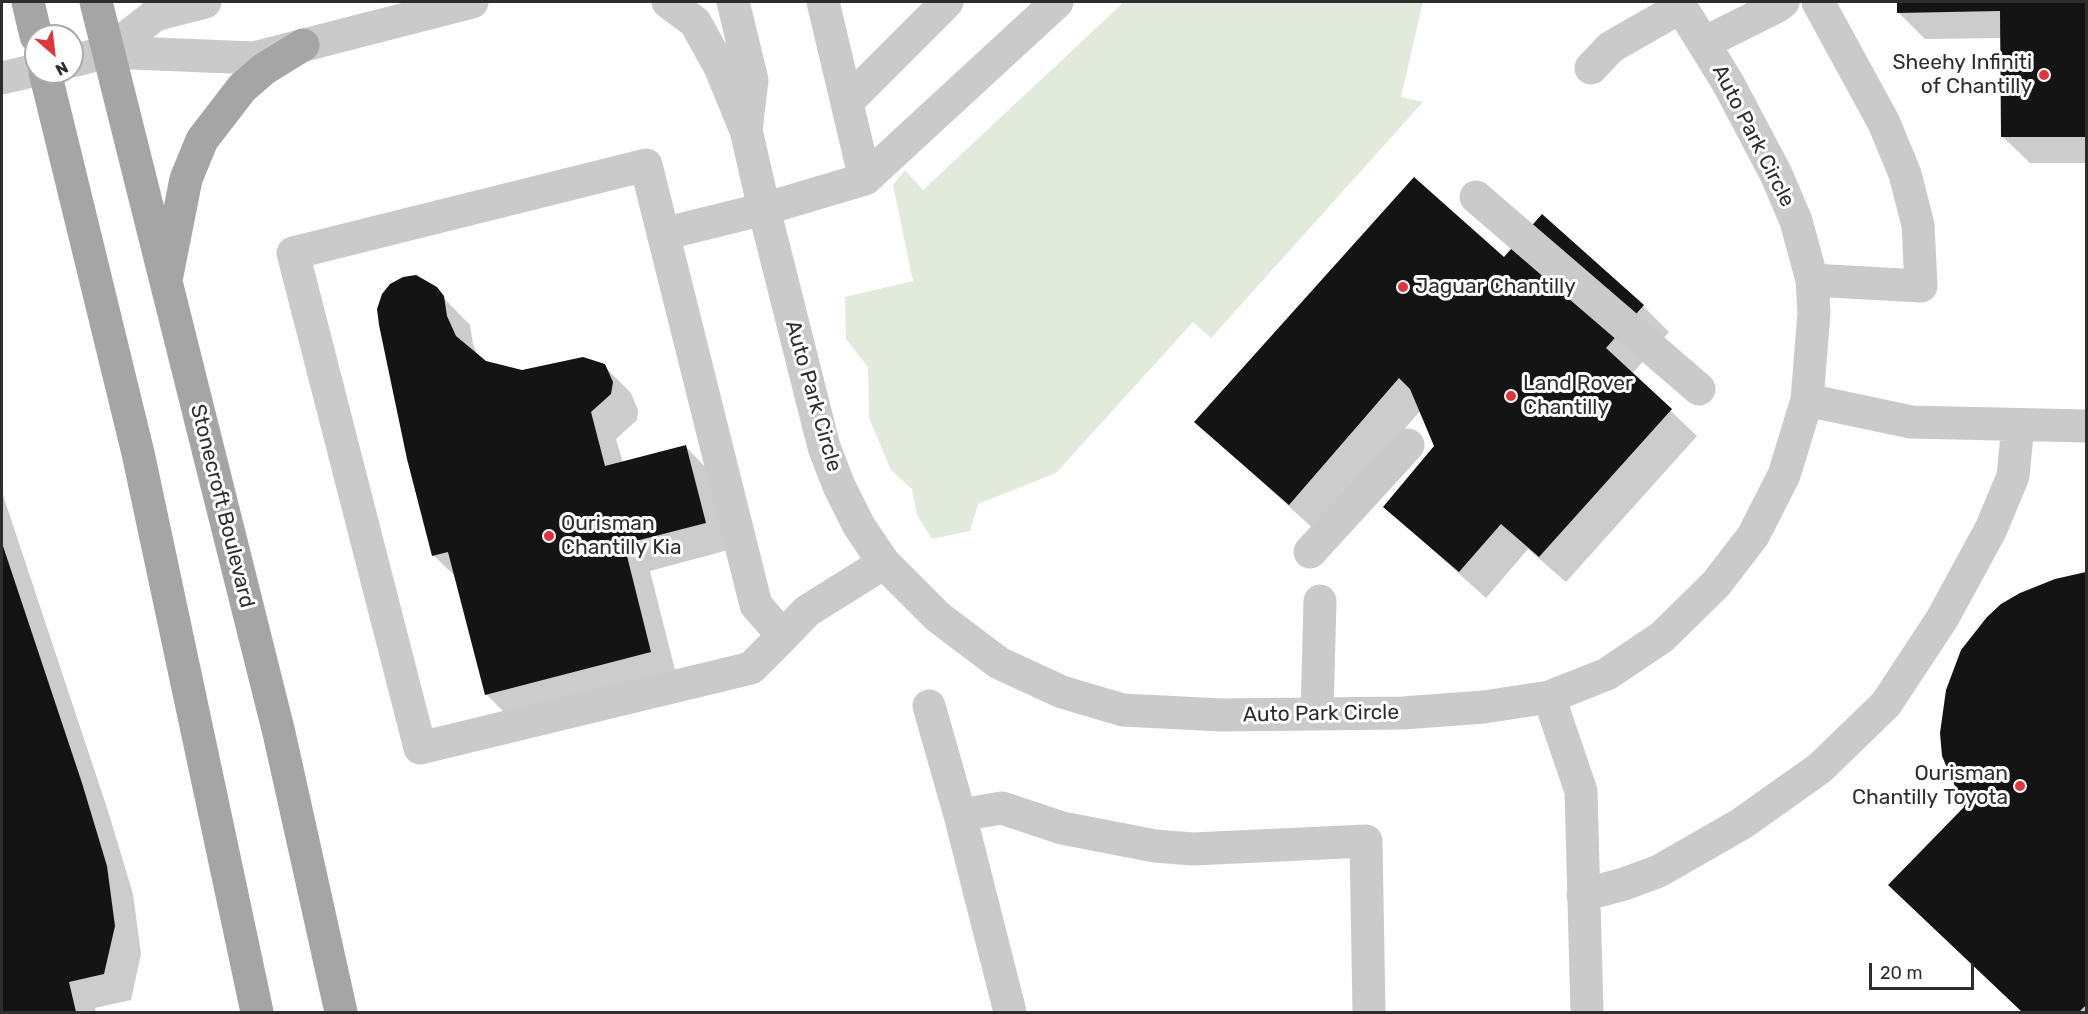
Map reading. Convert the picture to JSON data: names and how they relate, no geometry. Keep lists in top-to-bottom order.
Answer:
{
  "streets": {
    "main road": ["Stonecroft Boulevard"],
    "street": ["Auto Park Circle"]
  },
  "places": [
    "Sheehy Infiniti of Chantilly",
    "Jaguar Chantilly",
    "Land Rover Chantilly",
    "Ourisman Chantilly Kia",
    "Ourisman Chantilly Toyota"
  ],
  "scale_bar": "20 m",
  "north": "bottom right"
}
